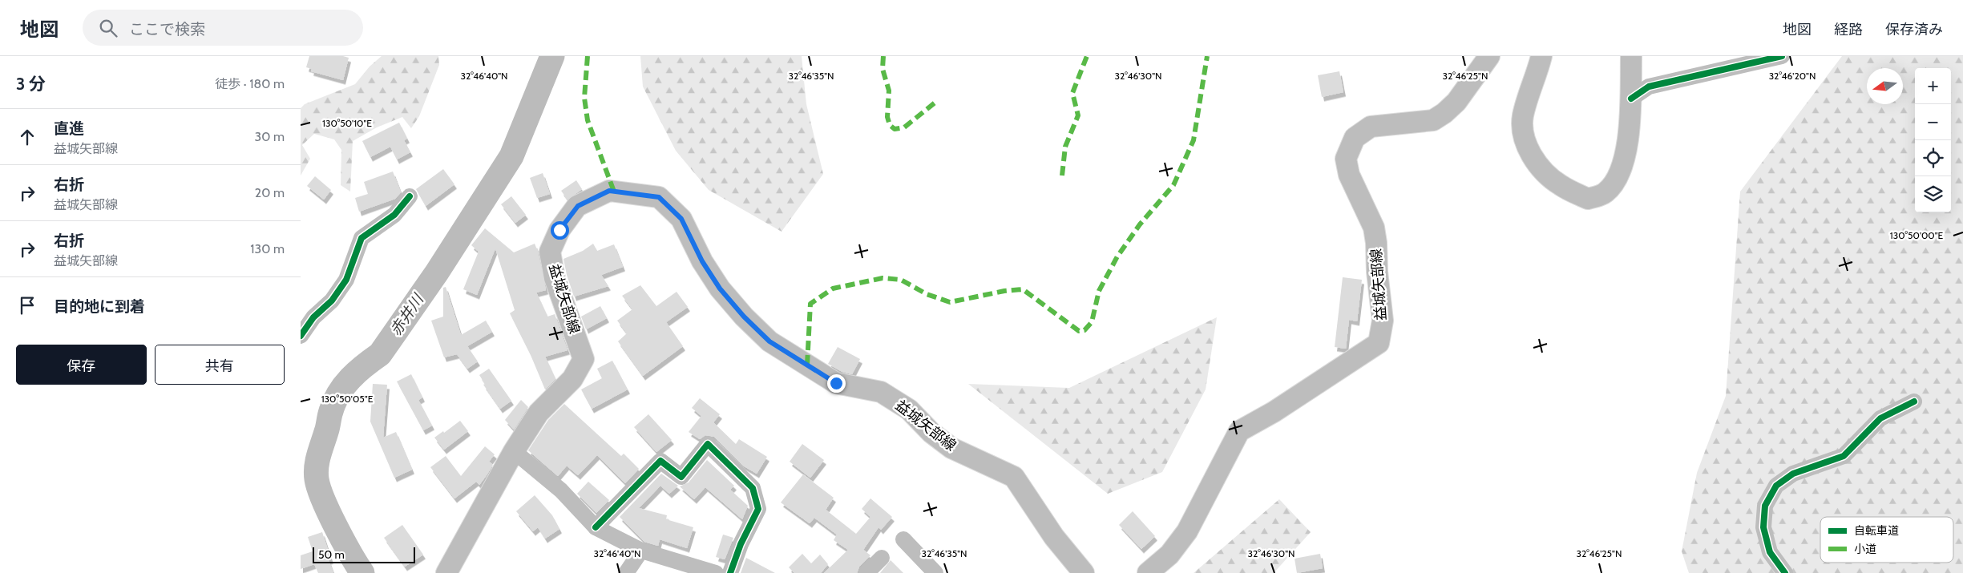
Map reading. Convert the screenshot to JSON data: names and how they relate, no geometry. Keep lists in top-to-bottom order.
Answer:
{
  "streets": {
    "main road": ["益城矢部線"]
  },
  "water": ["赤井川"],
  "legend": ["自転車道", "小道"],
  "scale_bar": "50 m",
  "north": "left",
  "page": {
    "header": "地図",
    "search": "ここで検索",
    "nav": ["地図", "経路", "保存済み"],
    "heading": ["3 分", "徒歩 · 180 m"],
    "map_buttons": ["+", "−"],
    "list": [
      ["直進", "益城矢部線", "30 m"],
      ["右折", "益城矢部線", "20 m"],
      ["右折", "益城矢部線", "130 m"],
      "目的地に到着"
    ],
    "buttons": ["保存", "共有"],
    "scale": "50 m"
  },
  "coordinates": [
    "32°46'30\"N",
    "32°46'25\"N",
    "32°46'20\"N",
    "32°46'40\"N",
    "32°46'35\"N",
    "130°50'10\"E",
    "130°50'00\"E",
    "130°50'05\"E"
  ]
}
